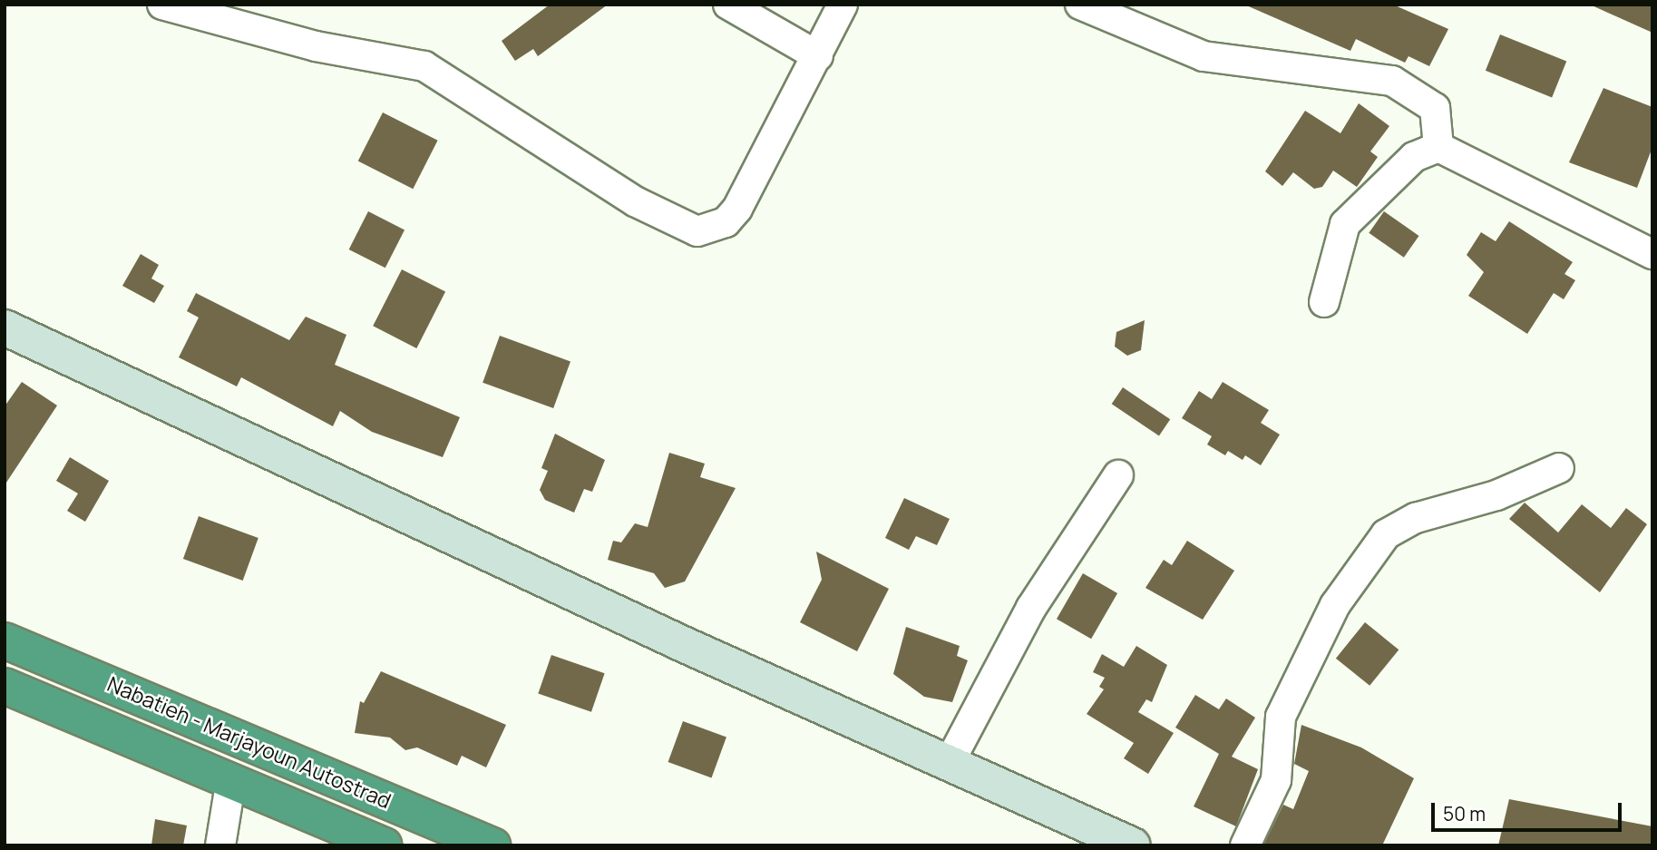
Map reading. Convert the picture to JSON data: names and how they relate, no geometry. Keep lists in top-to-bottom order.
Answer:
{
  "streets": {
    "highway": ["Nabatieh - Marjayoun Autostrad"]
  },
  "scale_bar": "50 m"
}
